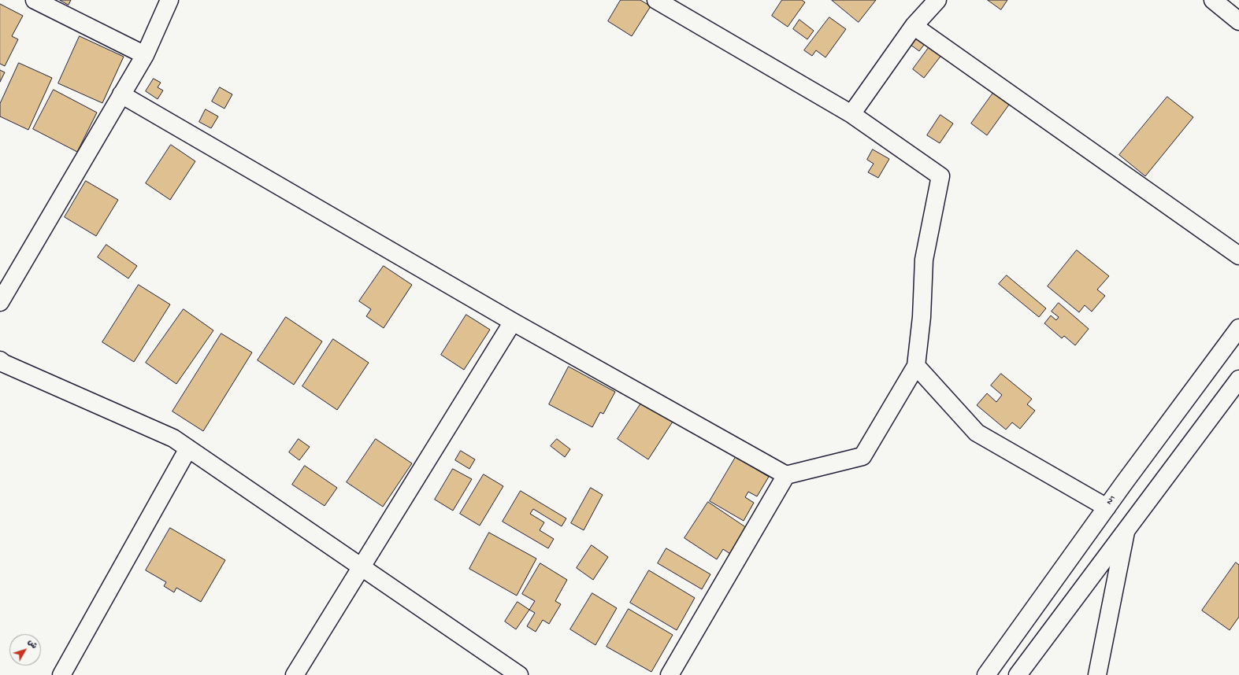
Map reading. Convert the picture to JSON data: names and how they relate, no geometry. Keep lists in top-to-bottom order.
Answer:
{
  "streets": {
    "main road": ["N1"]
  },
  "north": "top right"
}
